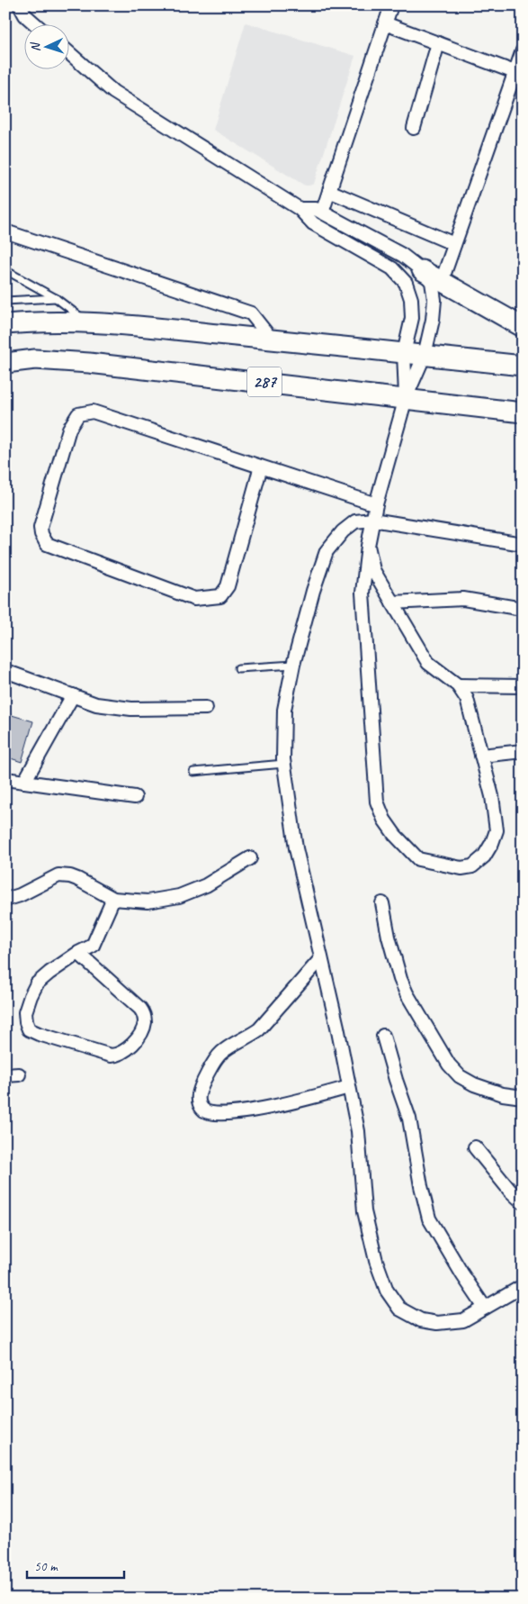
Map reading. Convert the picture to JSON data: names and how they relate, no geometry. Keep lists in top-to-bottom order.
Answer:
{
  "streets": {
    "main road": ["287"]
  },
  "scale_bar": "50 m",
  "north": "left"
}
